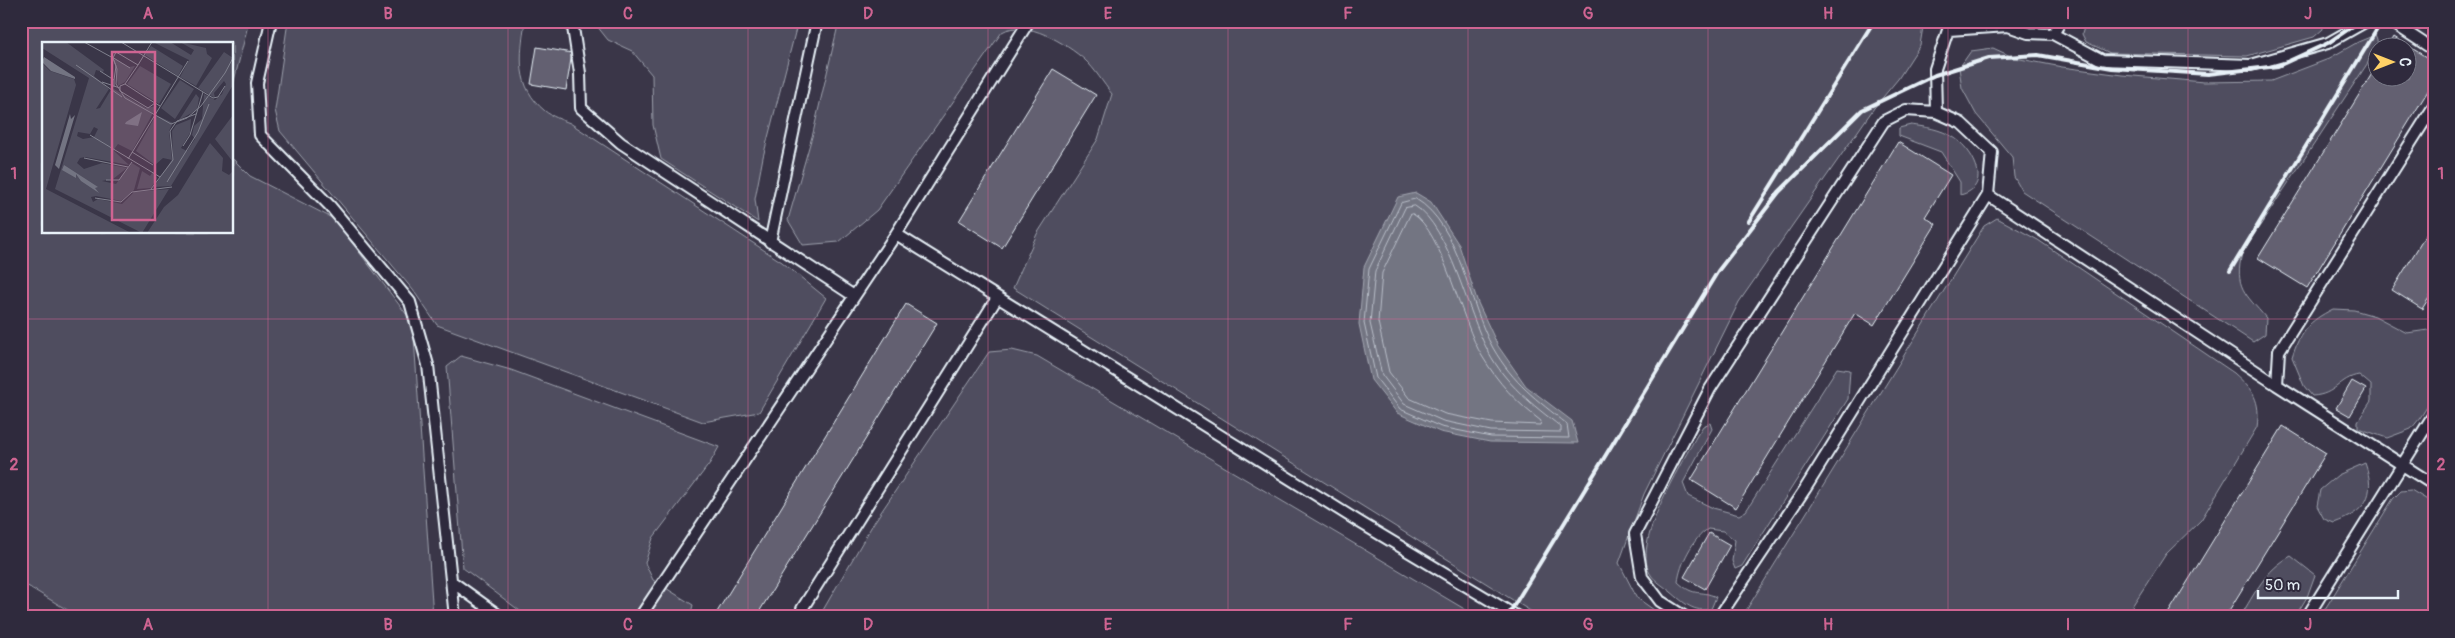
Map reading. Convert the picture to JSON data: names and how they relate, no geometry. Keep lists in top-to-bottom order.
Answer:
{
  "scale_bar": "50 m",
  "north": "right",
  "grid": {
    "columns": [
      "A",
      "B",
      "C",
      "D",
      "E",
      "F",
      "G",
      "H",
      "I",
      "J"
    ],
    "rows": ["1", "2"]
  }
}
